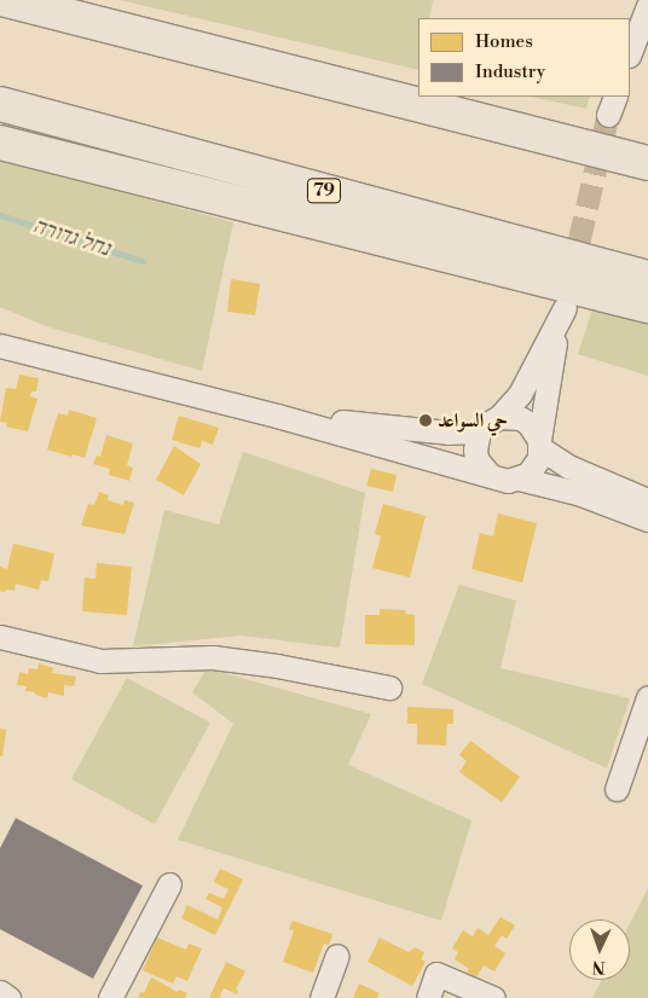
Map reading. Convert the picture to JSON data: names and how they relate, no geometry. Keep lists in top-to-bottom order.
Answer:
{
  "streets": {
    "highway": ["79"]
  },
  "water": ["נחל גדורה"],
  "places": ["حي السواعد"],
  "legend": ["Homes", "Industry"],
  "north": "bottom"
}
